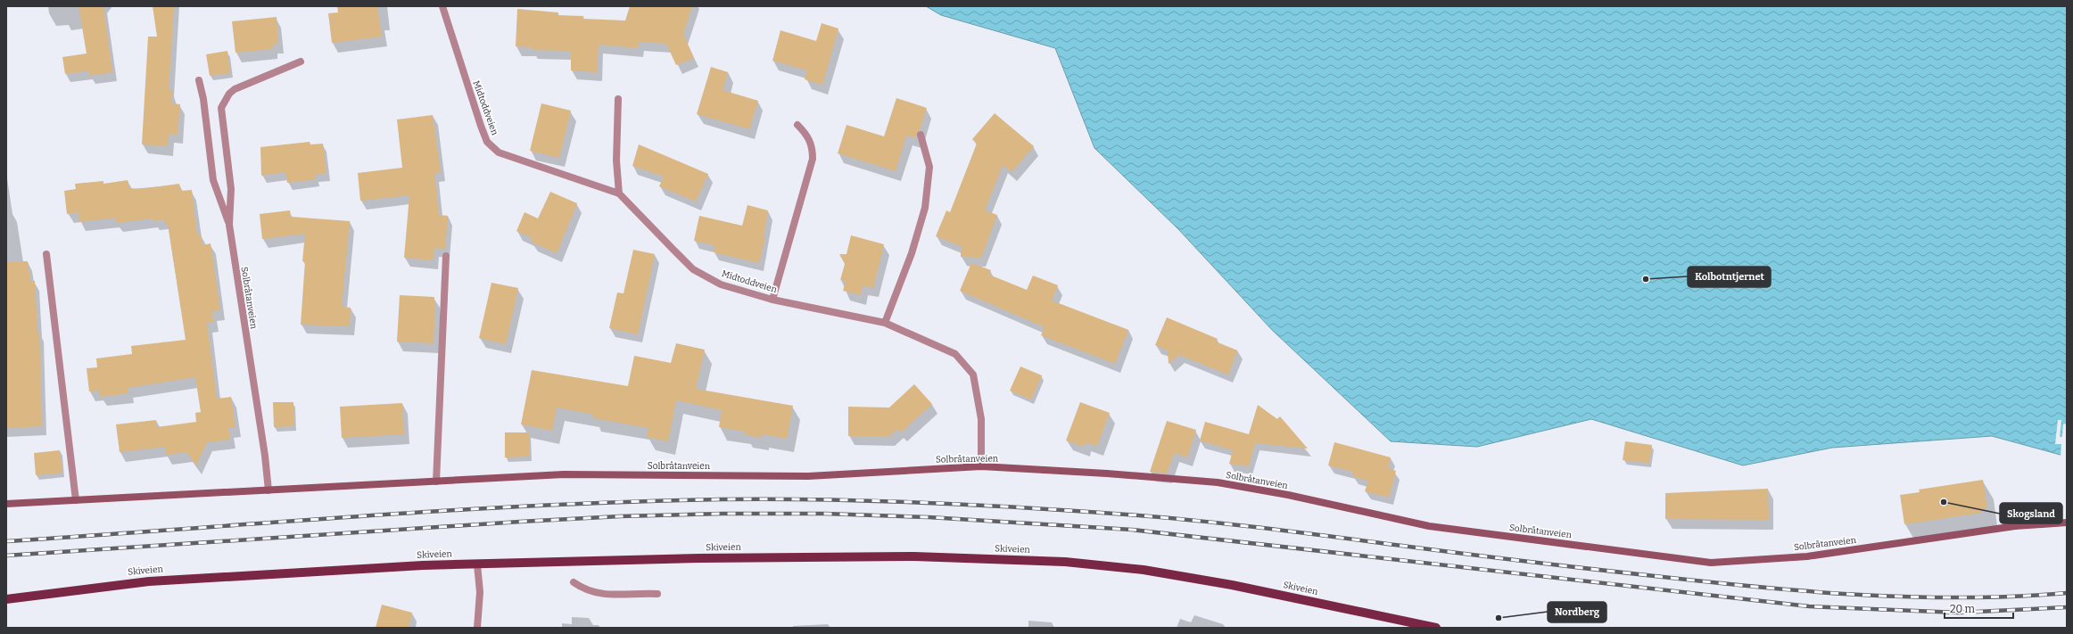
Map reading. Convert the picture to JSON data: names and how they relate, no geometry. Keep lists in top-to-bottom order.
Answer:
{
  "streets": {
    "main road": ["Skiveien"],
    "street": ["Midtoddveien", "Solbråtanveien"]
  },
  "crossings": [
    ["Midtoddveien", "Solbråtanveien"]
  ],
  "places": ["Kolbotntjernet", "Skogsland", "Nordberg"],
  "scale_bar": "20 m"
}
